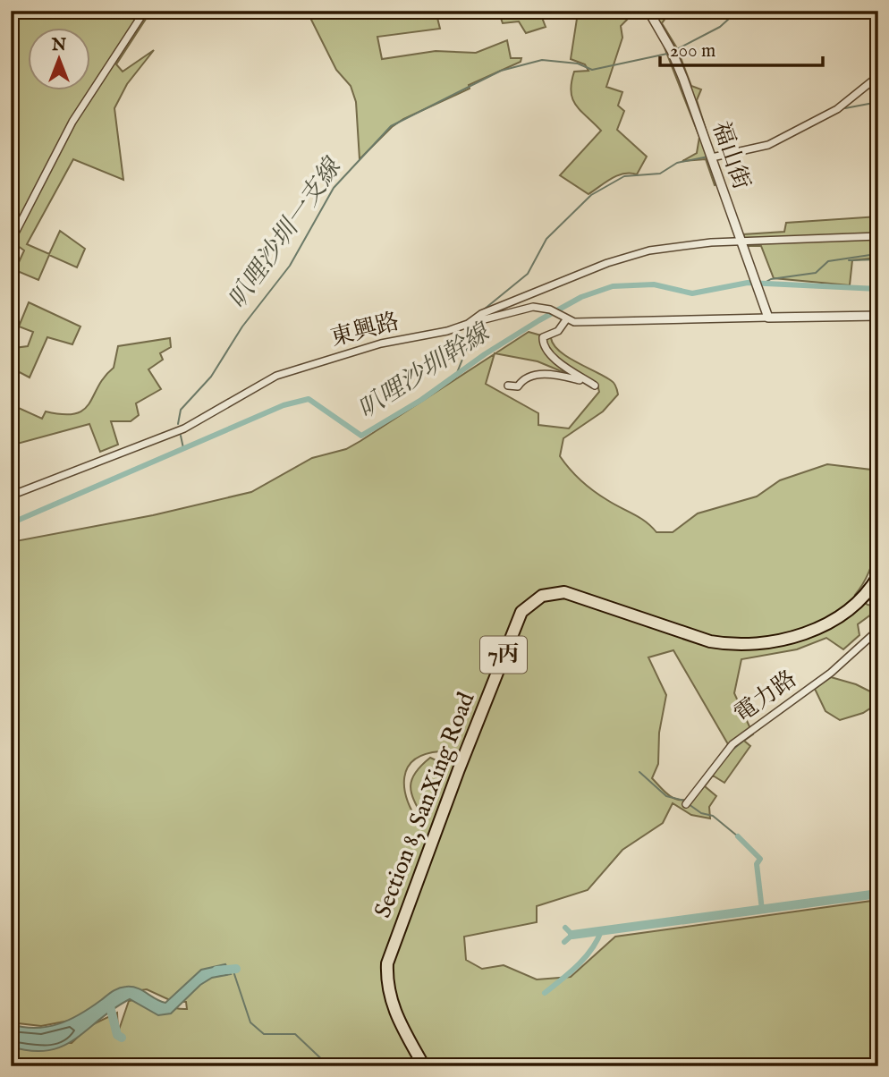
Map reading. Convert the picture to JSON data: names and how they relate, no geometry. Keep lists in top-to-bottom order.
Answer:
{
  "streets": {
    "main road": ["7丙", "Section 8, SanXing Road"],
    "street": ["福山街", "東興路", "電力路"]
  },
  "crossings": [
    ["福山街", "東興路"]
  ],
  "water": ["叭哩沙圳一支線", "叭哩沙圳幹線"],
  "scale_bar": "200 m",
  "north": "top"
}
